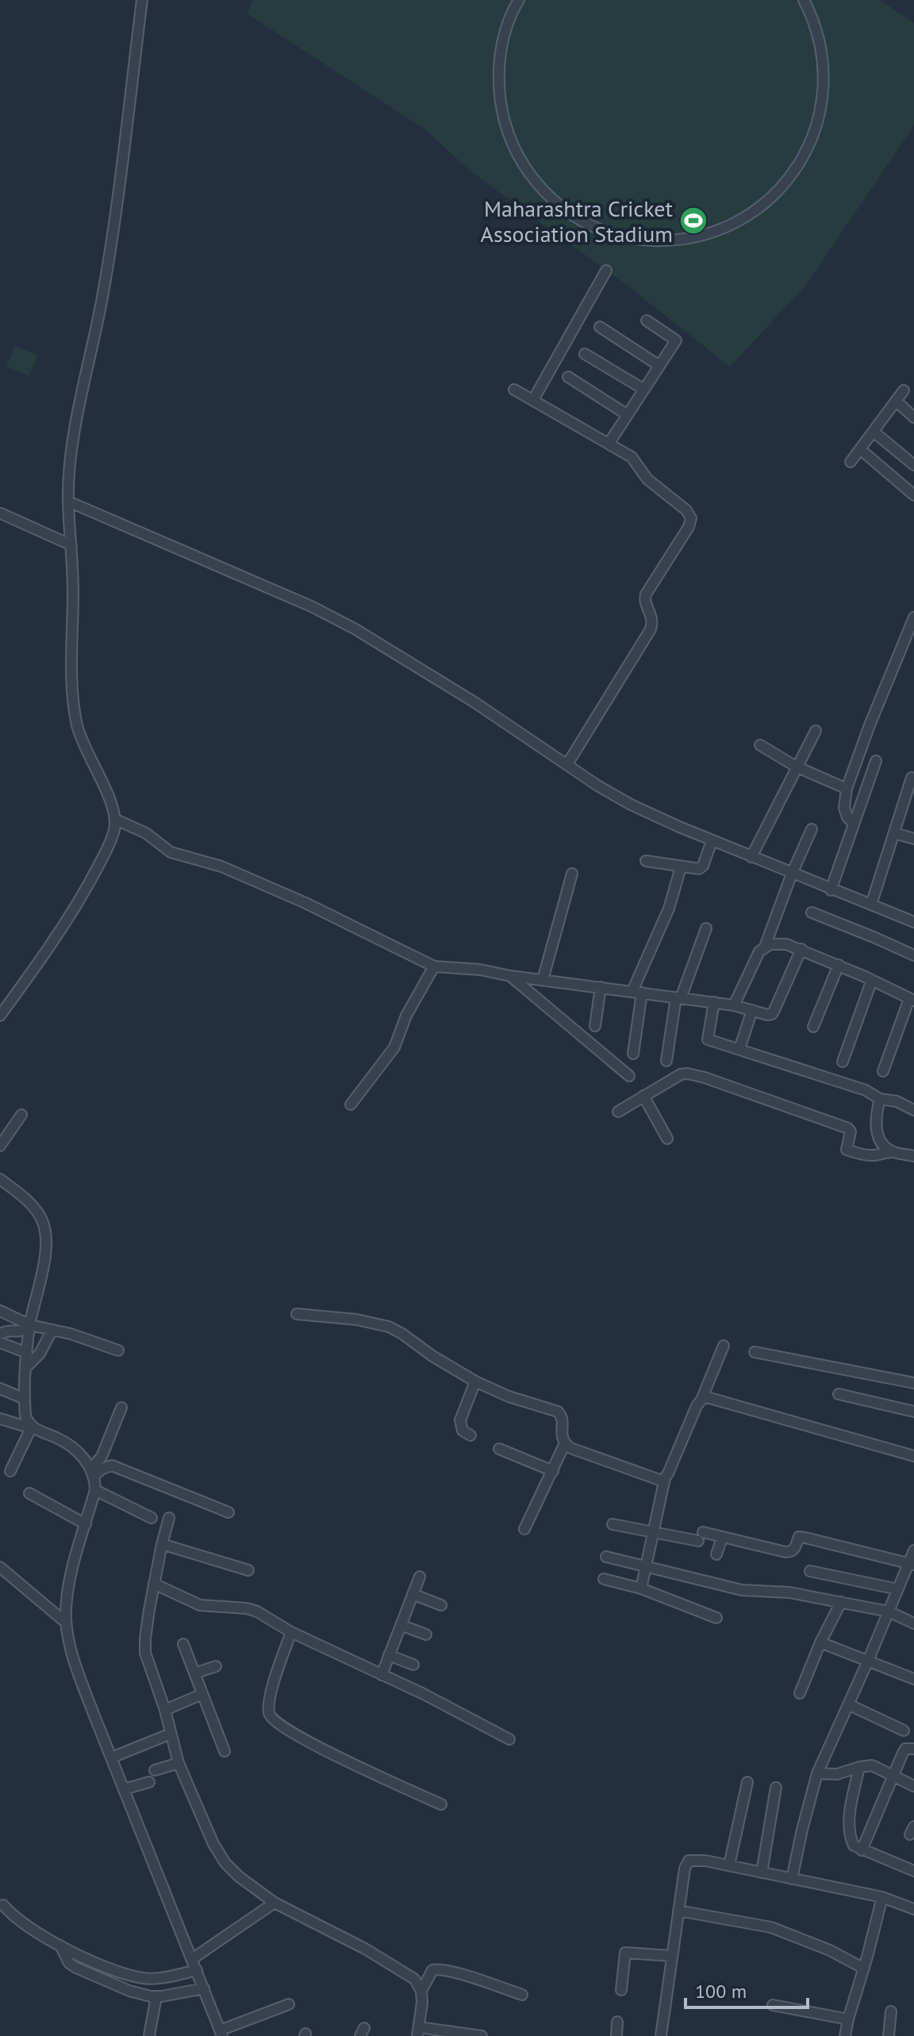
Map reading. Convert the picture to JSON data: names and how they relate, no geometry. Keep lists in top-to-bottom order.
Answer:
{
  "places": {
    "sports": ["Maharashtra Cricket Association Stadium"]
  },
  "scale_bar": "100 m"
}
